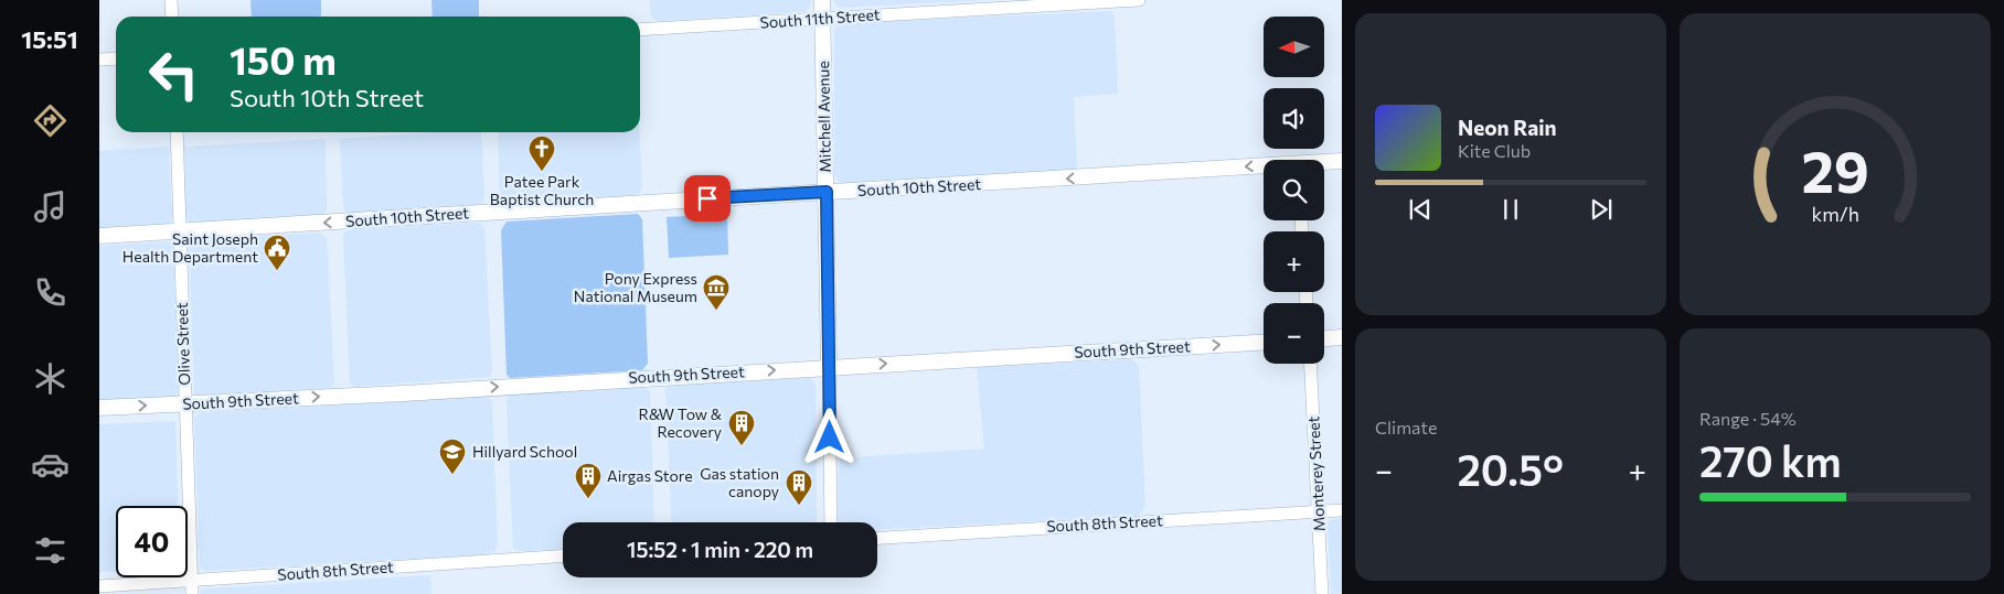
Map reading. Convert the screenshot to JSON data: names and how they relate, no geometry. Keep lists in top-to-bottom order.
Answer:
{
  "streets": {
    "main road": ["Mitchell Avenue", "South 10th Street", "South 9th Street"],
    "street": [
      "South 11th Street",
      "Olive Street",
      "Monterey Street",
      "South 8th Street"
    ]
  },
  "crossings": [
    ["South 11th Street", "Mitchell Avenue"],
    ["Mitchell Avenue", "South 10th Street"],
    ["Mitchell Avenue", "South 9th Street"],
    ["South 10th Street", "Olive Street"],
    ["Olive Street", "South 9th Street"],
    ["Olive Street", "South 8th Street"],
    ["Monterey Street", "South 8th Street"]
  ],
  "one_way": ["South 10th Street", "South 9th Street"],
  "places": {
    "church": ["Patee Park Baptist Church"],
    "public building": ["Saint Joseph Health Department"],
    "museum": ["Pony Express National Museum"],
    "building": ["R&W Tow & Recovery", "Airgas Store", "Gas station canopy"],
    "school or university": ["Hillyard School"]
  },
  "north": "left",
  "page": {
    "tabs": "15:51",
    "map_buttons": ["+", "−"],
    "turn": ["150 m", "South 10th Street"],
    "song": ["Neon Rain", "Kite Club"],
    "tile": [
      "Climate",
      ["Range · 54%", "270 km"]
    ],
    "heat": ["−", "20.5°", "+"],
    "limit": "40",
    "trip": "15:52 · 1 min · 220 m",
    "gauge": ["29", "km/h"]
  }
}
